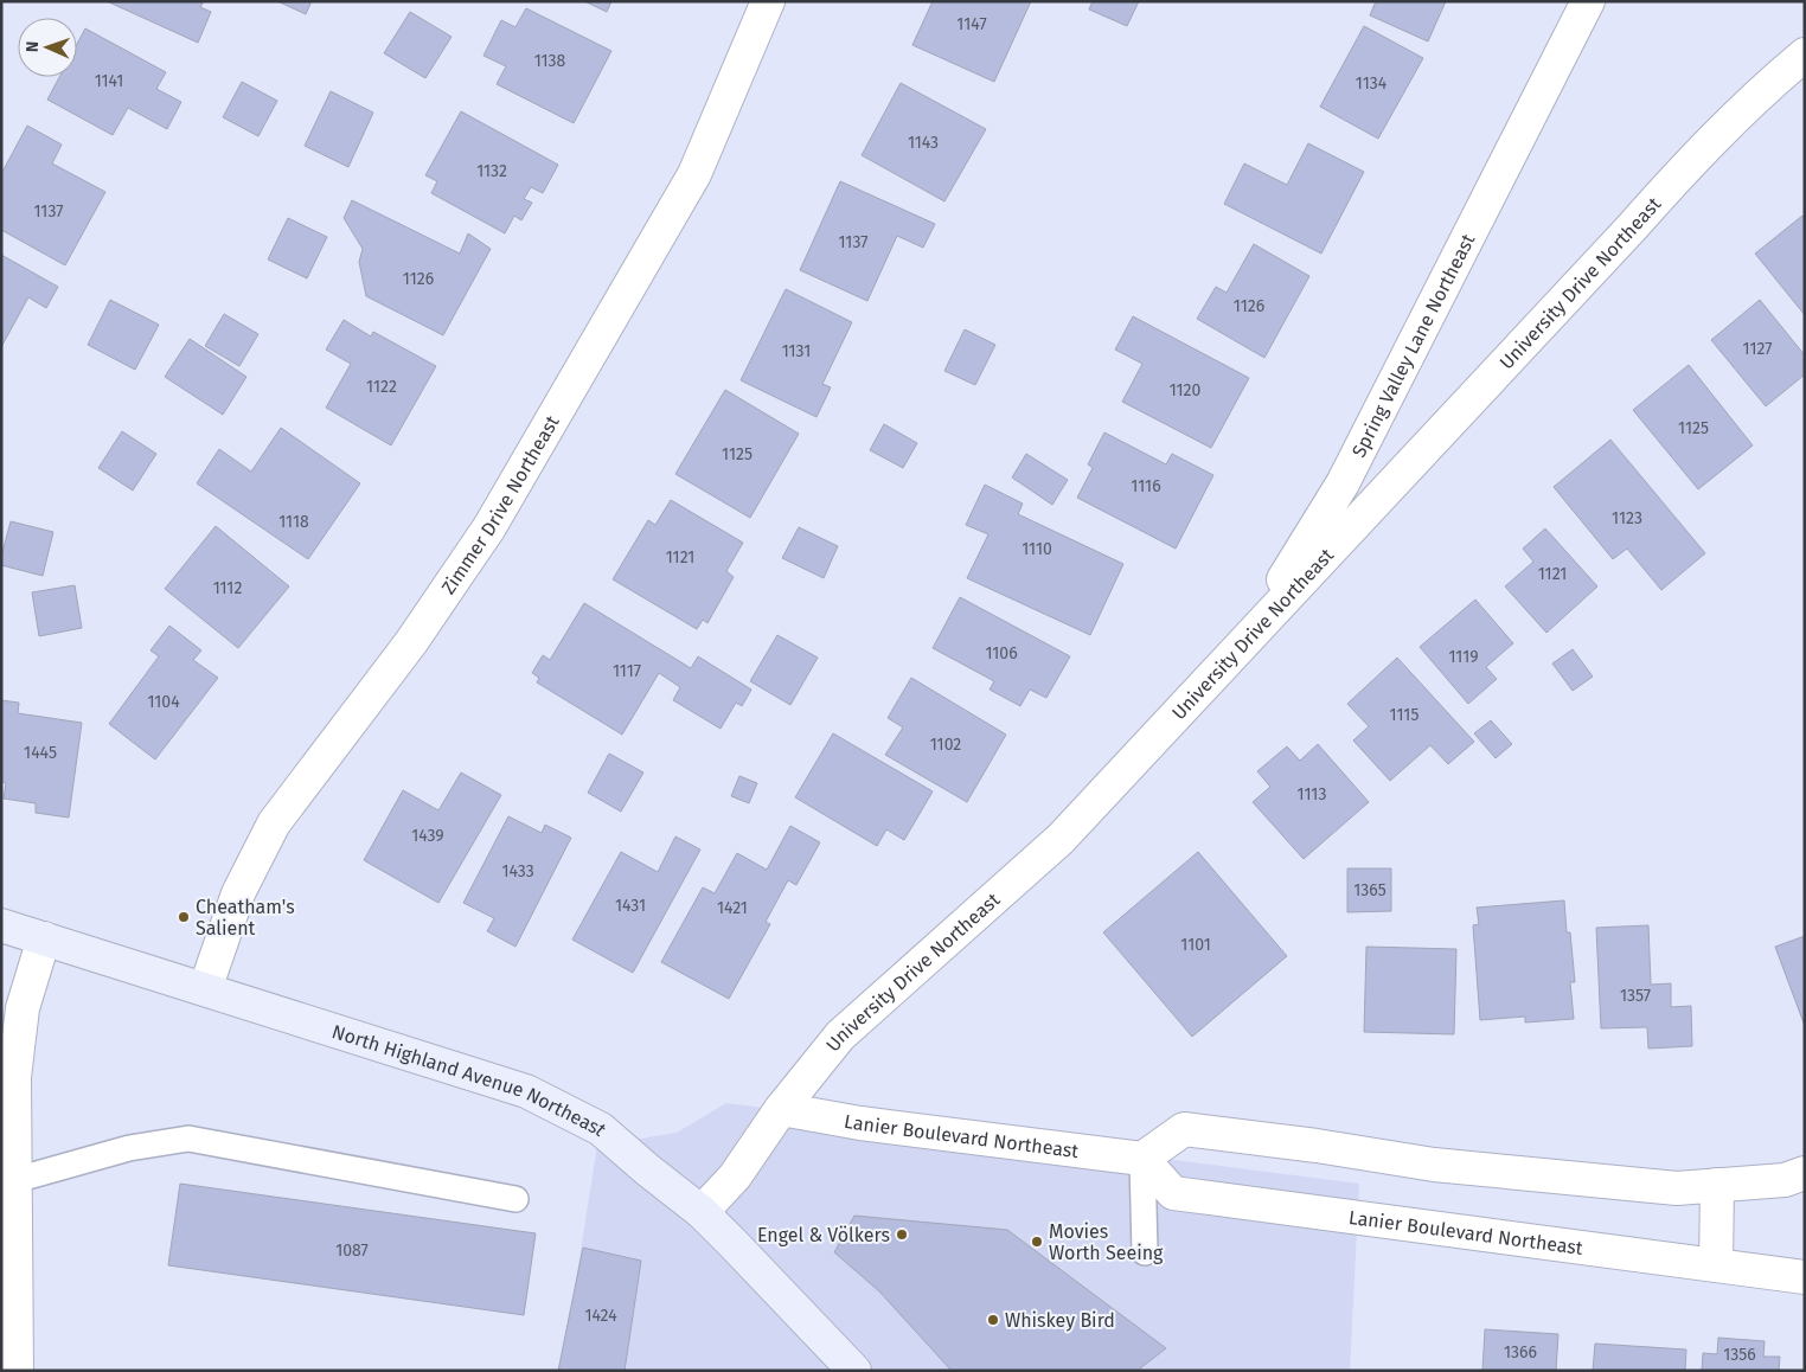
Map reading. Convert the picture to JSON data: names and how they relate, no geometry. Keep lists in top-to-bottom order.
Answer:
{
  "streets": {
    "street": [
      "University Drive Northeast",
      "Spring Valley Lane Northeast",
      "Zimmer Drive Northeast",
      "North Highland Avenue Northeast",
      "Lanier Boulevard Northeast"
    ]
  },
  "crossings": [
    ["University Drive Northeast", "Spring Valley Lane Northeast"],
    ["University Drive Northeast", "North Highland Avenue Northeast"],
    ["University Drive Northeast", "Lanier Boulevard Northeast"],
    ["Zimmer Drive Northeast", "North Highland Avenue Northeast"]
  ],
  "places": [
    "Cheatham's Salient",
    "Engel & Völkers",
    "Movies Worth Seeing",
    "Whiskey Bird"
  ],
  "house_numbers": [
    "1147",
    "1138",
    "1141",
    "1134",
    "1143",
    "1132",
    "1137",
    "1137",
    "1126",
    "1126",
    "1127",
    "1131",
    "1122",
    "1120",
    "1125",
    "1125",
    "1116",
    "1123",
    "1118",
    "1110",
    "1121",
    "1121",
    "1112",
    "1106",
    "1119",
    "1117",
    "1104",
    "1115",
    "1102",
    "1445",
    "1113",
    "1439",
    "1433",
    "1365",
    "1431",
    "1421",
    "1101",
    "1357",
    "1087",
    "1424",
    "1366",
    "1356"
  ],
  "north": "left"
}
